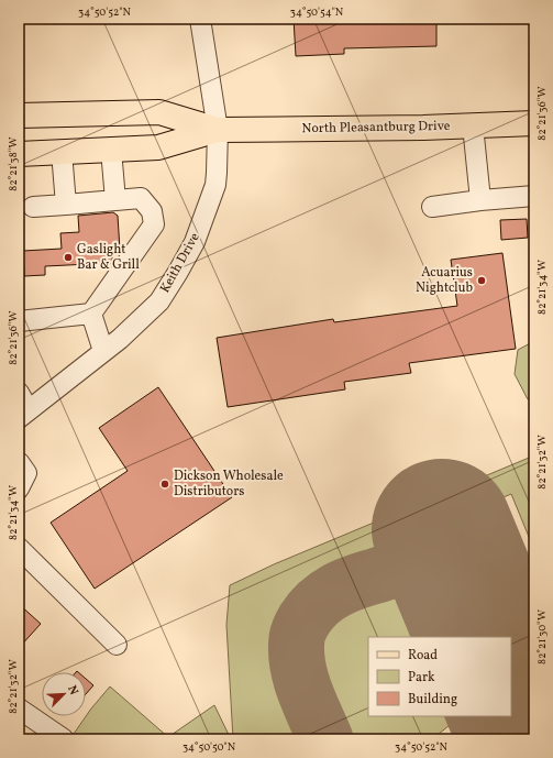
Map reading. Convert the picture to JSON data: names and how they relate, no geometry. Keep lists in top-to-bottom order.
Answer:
{
  "streets": {
    "main road": ["North Pleasantburg Drive"],
    "street": ["Keith Drive"]
  },
  "crossings": [
    ["North Pleasantburg Drive", "Keith Drive"]
  ],
  "places": ["Gaslight Bar & Grill", "Acuarius Nightclub", "Dickson Wholesale Distributors"],
  "legend": ["Road", "Park", "Building"],
  "north": "top right",
  "coordinates": [
    "34°50'52\"N",
    "34°50'54\"N",
    "82°21'36\"W",
    "82°21'38\"W",
    "82°21'34\"W",
    "82°21'32\"W",
    "82°21'30\"W",
    "34°50'50\"N"
  ]
}
